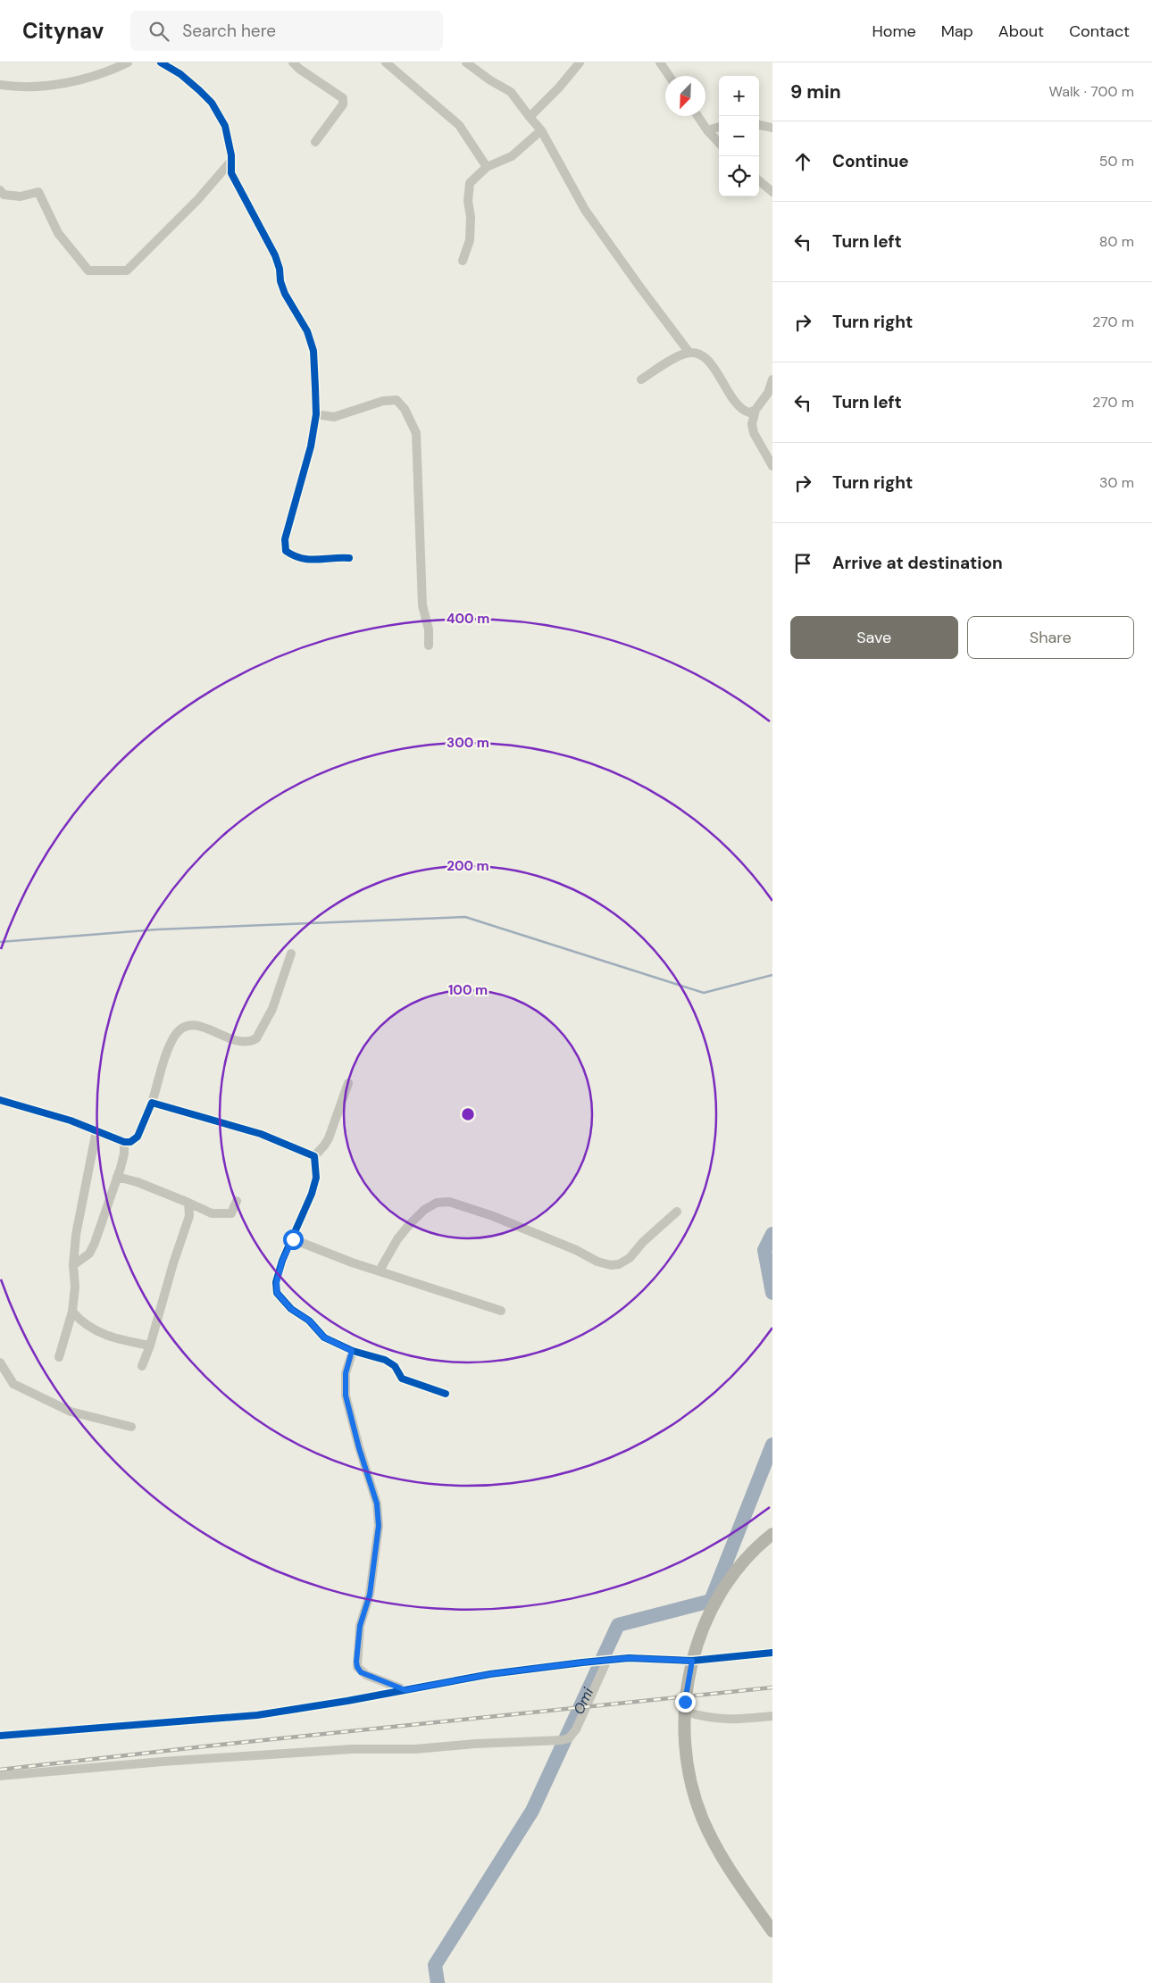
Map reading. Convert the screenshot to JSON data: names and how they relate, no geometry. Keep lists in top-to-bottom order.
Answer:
{
  "water": ["Omi"],
  "north": "bottom left",
  "page": {
    "header": "Citynav",
    "search": "Search here",
    "nav": [
      "Home",
      "Map",
      "About",
      "Contact"
    ],
    "heading": ["9 min", "Walk · 700 m"],
    "map_buttons": ["+", "−"],
    "list": [
      ["Continue", "50 m"],
      ["Turn left", "80 m"],
      ["Turn right", "270 m"],
      ["Turn left", "270 m"],
      ["Turn right", "30 m"],
      "Arrive at destination"
    ],
    "buttons": ["Save", "Share"]
  },
  "rings": [
    "400 m",
    "300 m",
    "200 m",
    "100 m"
  ]
}
